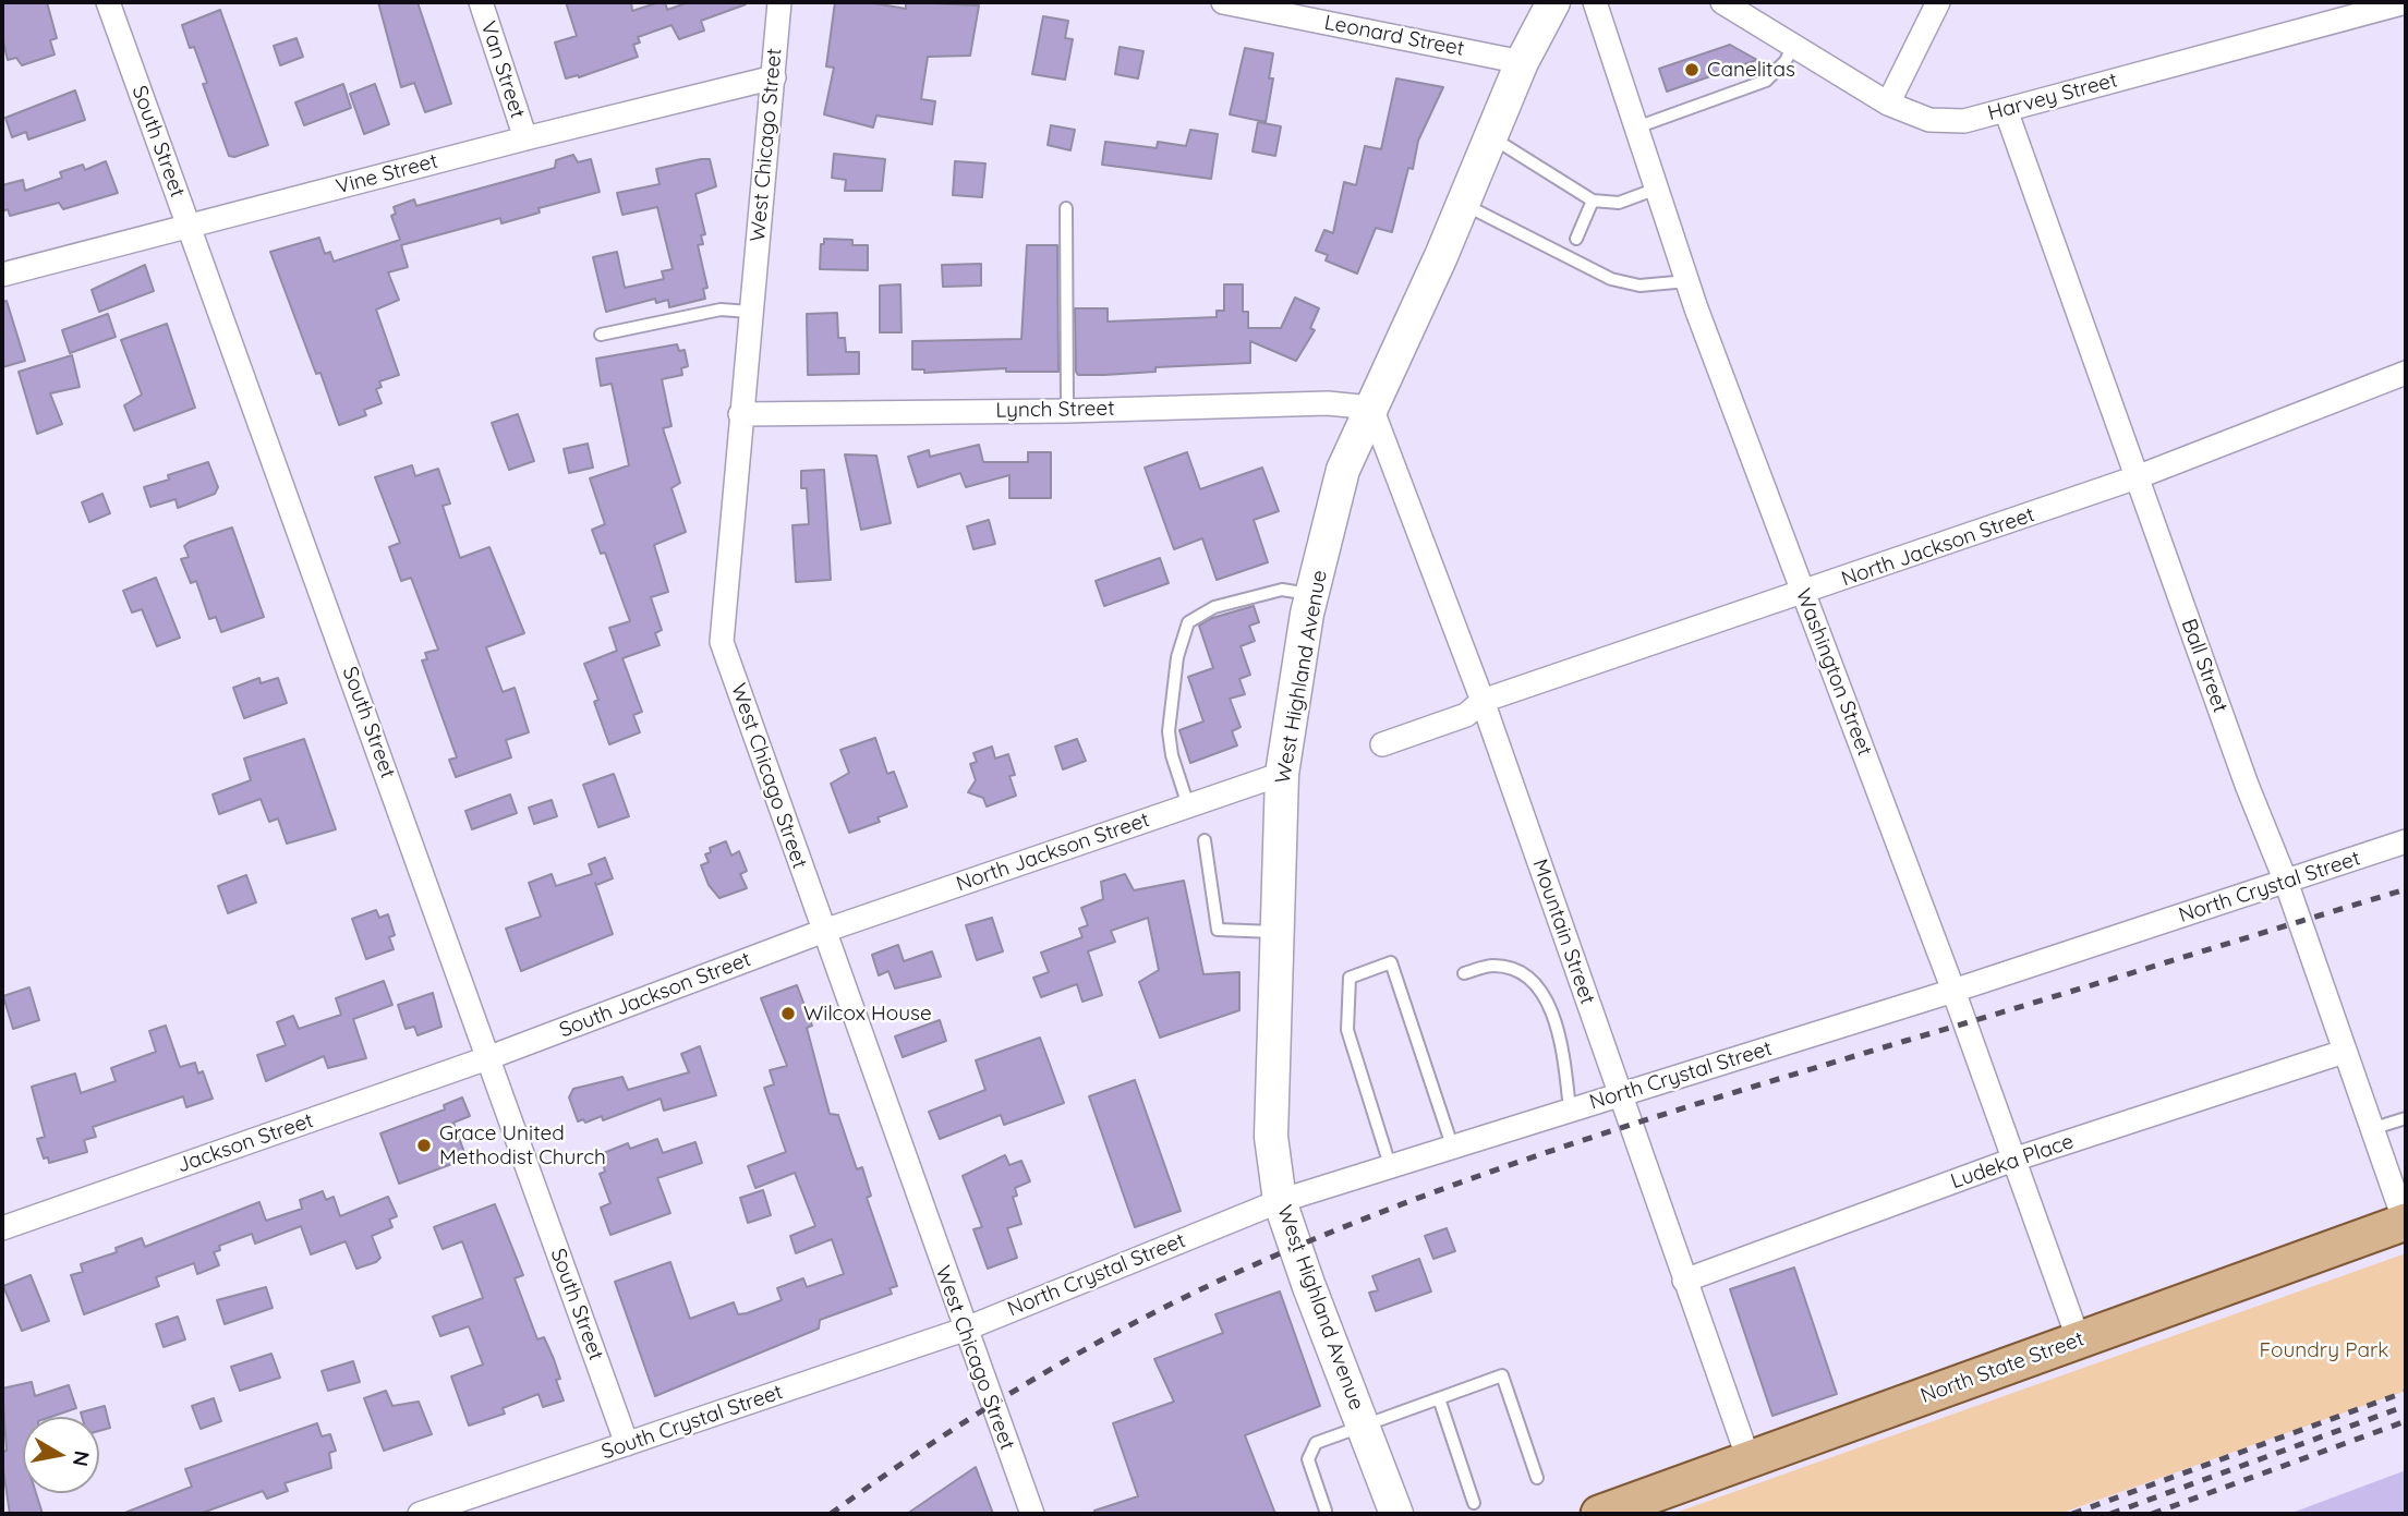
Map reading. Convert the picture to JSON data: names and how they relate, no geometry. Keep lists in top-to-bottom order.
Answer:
{
  "streets": {
    "main road": ["West Highland Avenue", "North State Street"],
    "street": [
      "Leonard Street",
      "Van Street",
      "Harvey Street",
      "South Street",
      "West Chicago Street",
      "Vine Street",
      "Lynch Street",
      "North Jackson Street",
      "Ball Street",
      "Washington Street",
      "North Crystal Street",
      "Mountain Street",
      "South Jackson Street",
      "Jackson Street",
      "Ludeka Place",
      "South Crystal Street"
    ]
  },
  "crossings": [
    ["Leonard Street", "West Highland Avenue"],
    ["Van Street", "Vine Street"],
    ["Harvey Street", "Ball Street"],
    ["South Street", "Vine Street"],
    ["South Street", "South Jackson Street"],
    ["South Street", "Jackson Street"],
    ["South Street", "South Crystal Street"],
    ["West Chicago Street", "Vine Street"],
    ["West Chicago Street", "Lynch Street"],
    ["West Chicago Street", "North Jackson Street"],
    ["West Chicago Street", "North Crystal Street"],
    ["West Chicago Street", "South Jackson Street"],
    ["West Chicago Street", "South Crystal Street"],
    ["Lynch Street", "West Highland Avenue"],
    ["Lynch Street", "Mountain Street"],
    ["North Jackson Street", "Ball Street"],
    ["North Jackson Street", "Washington Street"],
    ["North Jackson Street", "West Highland Avenue"],
    ["North Jackson Street", "Mountain Street"],
    ["North Jackson Street", "South Jackson Street"],
    ["Ball Street", "North Crystal Street"],
    ["Ball Street", "Ludeka Place"],
    ["Ball Street", "North State Street"],
    ["Washington Street", "North Crystal Street"],
    ["Washington Street", "Ludeka Place"],
    ["Washington Street", "North State Street"],
    ["West Highland Avenue", "North Crystal Street"],
    ["West Highland Avenue", "Mountain Street"],
    ["North Crystal Street", "Mountain Street"],
    ["North Crystal Street", "South Crystal Street"],
    ["Mountain Street", "Ludeka Place"],
    ["Mountain Street", "North State Street"],
    ["South Jackson Street", "Jackson Street"]
  ],
  "parks": ["Foundry Park"],
  "places": ["Canelitas", "Wilcox House", "Grace United Methodist Church"],
  "north": "right"
}
